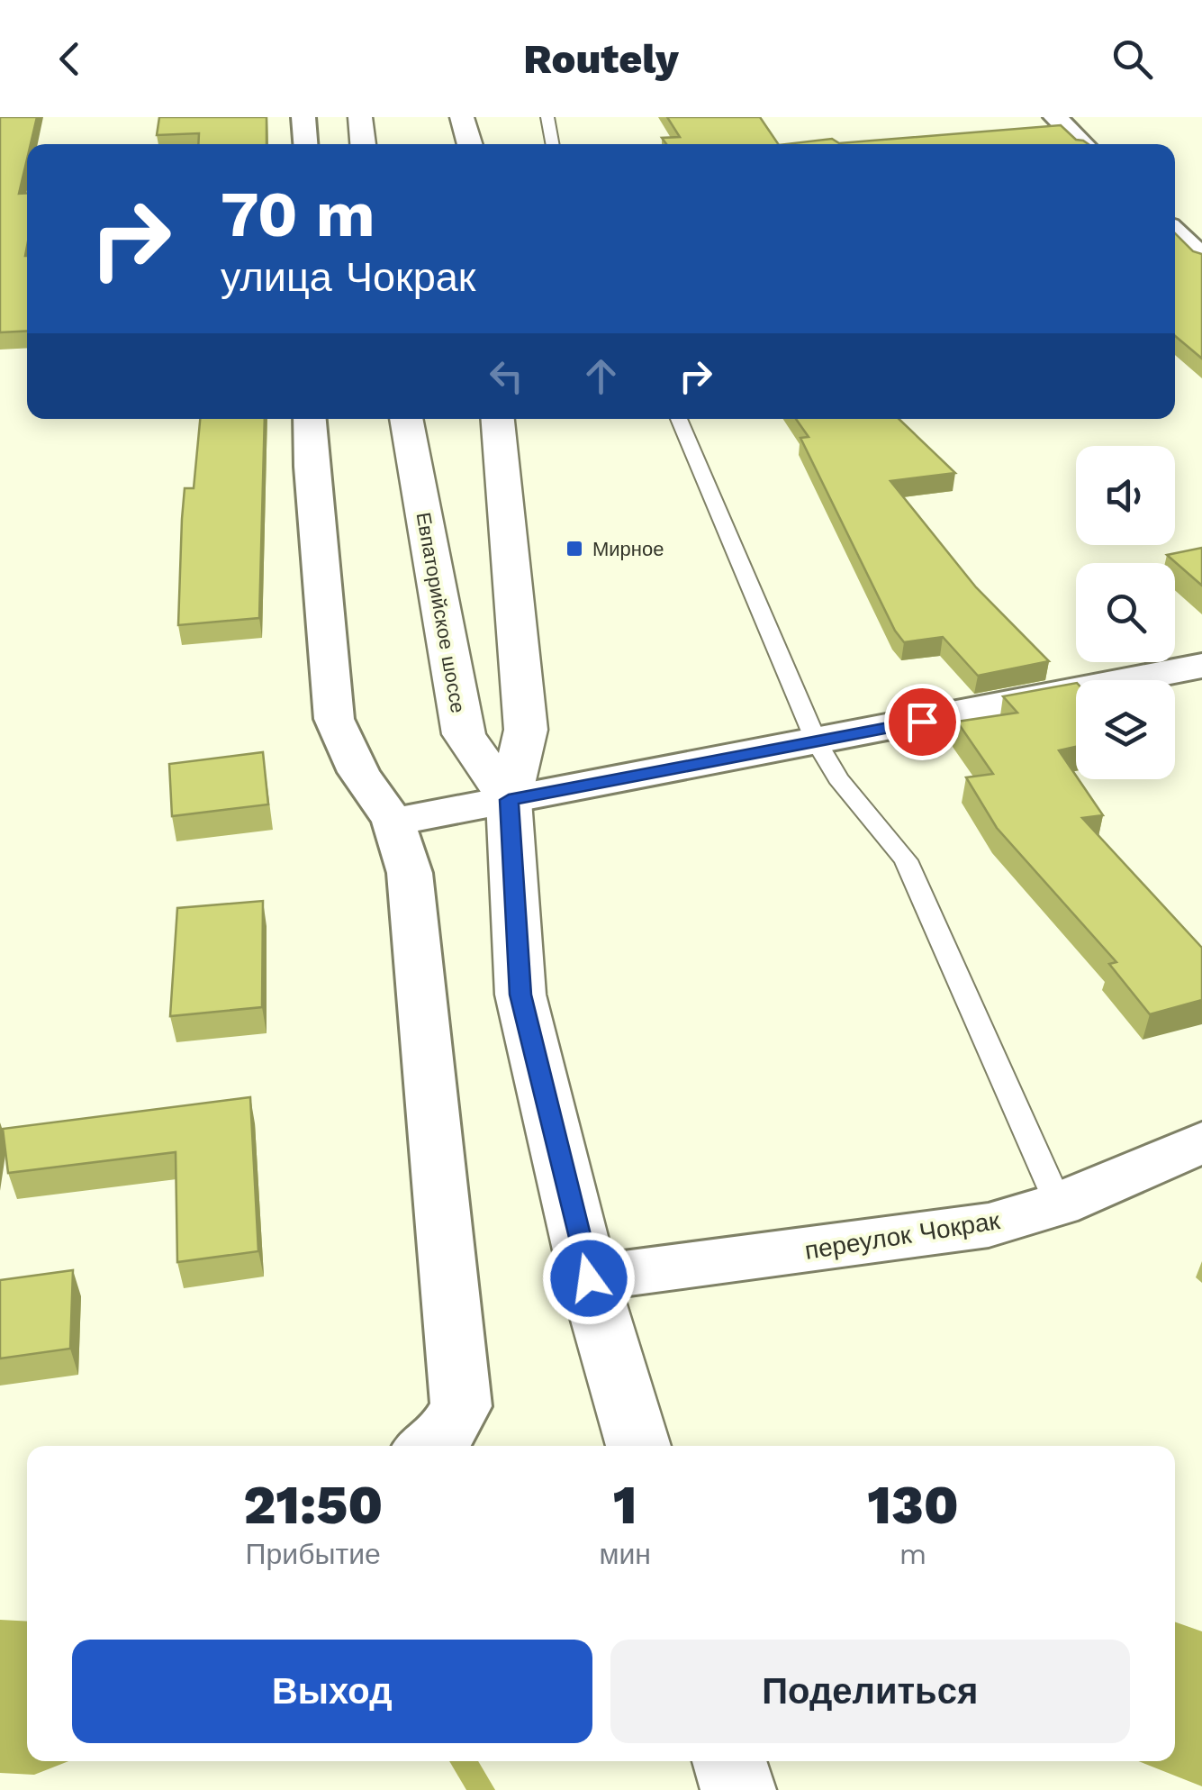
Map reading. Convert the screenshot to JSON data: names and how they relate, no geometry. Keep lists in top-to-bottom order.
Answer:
{
  "streets": {
    "main road": ["Евпаторийское шоссе"],
    "street": ["переулок Чокрак"]
  },
  "places": {
    "transit": ["Мирное"]
  },
  "page": {
    "header": "Routely",
    "turn": ["70 m", "улица Чокрак"],
    "eta": [
      "21:50",
      "Прибытие",
      "1",
      "мин",
      "130",
      "m"
    ],
    "buttons": ["Выход", "Поделиться"]
  }
}
